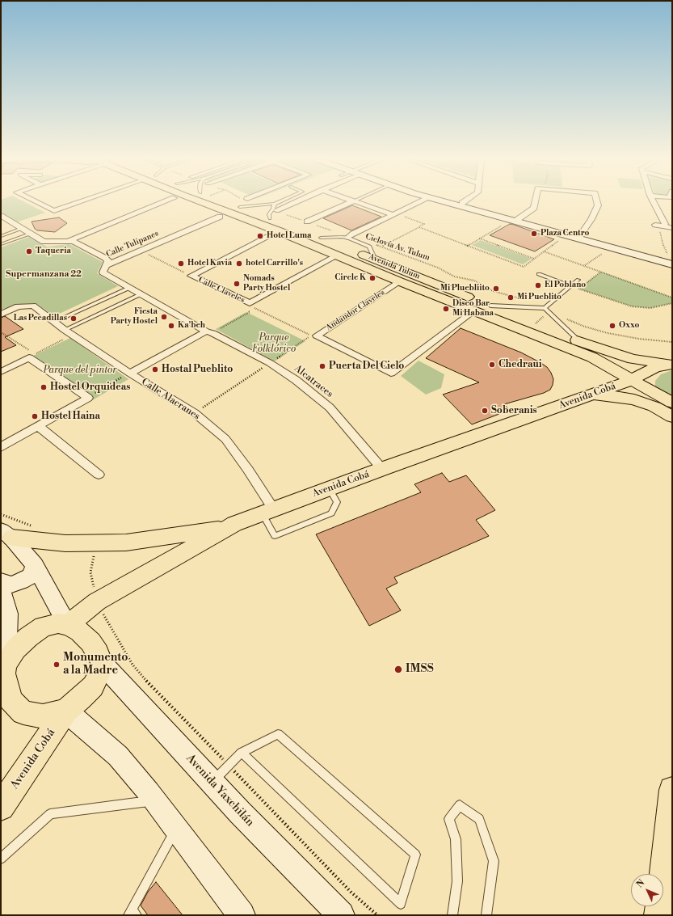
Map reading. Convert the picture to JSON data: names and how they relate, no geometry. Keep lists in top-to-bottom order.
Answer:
{
  "streets": {
    "main road": ["Avenida Tulum", "Avenida Cobá"],
    "street": [
      "Calle Tulipanes",
      "Calle Claveles",
      "Andandor Claveles",
      "Alcatraces",
      "Calle Alacranes",
      "Avenida Yaxchilán"
    ],
    "path": ["Ciclovía Av. Tulum"]
  },
  "crossings": [
    ["Calle Tulipanes", "Alcatraces"],
    ["Ciclovía Av. Tulum", "Avenida Tulum"],
    ["Avenida Tulum", "Calle Claveles"],
    ["Avenida Tulum", "Andandor Claveles"],
    ["Avenida Tulum", "Avenida Cobá"],
    ["Alcatraces", "Avenida Cobá"],
    ["Avenida Cobá", "Calle Alacranes"],
    ["Avenida Cobá", "Avenida Yaxchilán"]
  ],
  "districts": ["Supermanzana 22"],
  "parks": ["Parque Folklórico", "Parque del pintor"],
  "places": [
    "Plaza Centro",
    "Hotel Luma",
    "Taqueria",
    "Hotel Kavia",
    "hotel Carrillo's",
    "Circle K",
    "Nomads Party Hostel",
    "El Poblano",
    "Mi Pluebliito",
    "Mi Pueblito",
    "Disco Bar Mi Habana",
    "Fiesta Party Hostel",
    "Las Pecadillas",
    "Ka'beh",
    "Oxxo",
    "Chedraui",
    "Puerta Del Cielo",
    "Hostal Pueblito",
    "Hostel Orquideas",
    "Soberanis",
    "Hostel Haina",
    "Monumento a la Madre",
    "IMSS"
  ],
  "north": "top left"
}
